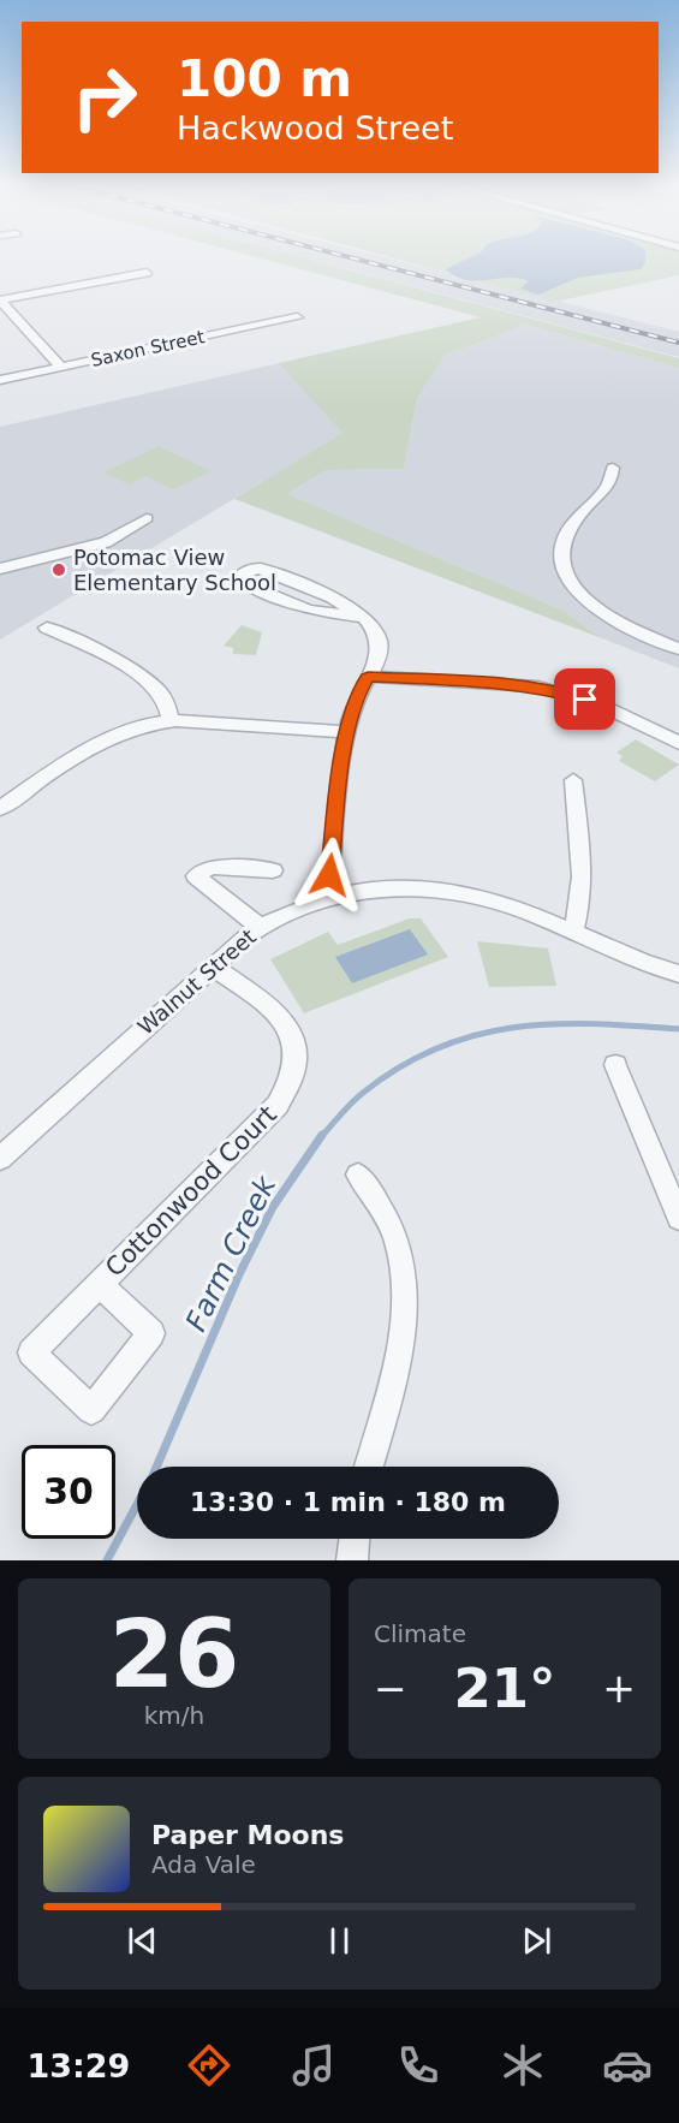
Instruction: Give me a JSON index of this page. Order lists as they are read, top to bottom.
{
  "streets": {
    "street": ["Saxon Street", "Walnut Street", "Cottonwood Court"]
  },
  "crossings": [
    ["Walnut Street", "Cottonwood Court"]
  ],
  "water": ["Farm Creek"],
  "places": ["Potomac View Elementary School"],
  "page": {
    "turn": ["100 m", "Hackwood Street"],
    "limit": "30",
    "trip": "13:30 · 1 min · 180 m",
    "tile": [
      ["26", "km/h"],
      "Climate"
    ],
    "heat": ["−", "21°", "+"],
    "song": ["Paper Moons", "Ada Vale"],
    "tabs": "13:29"
  }
}
